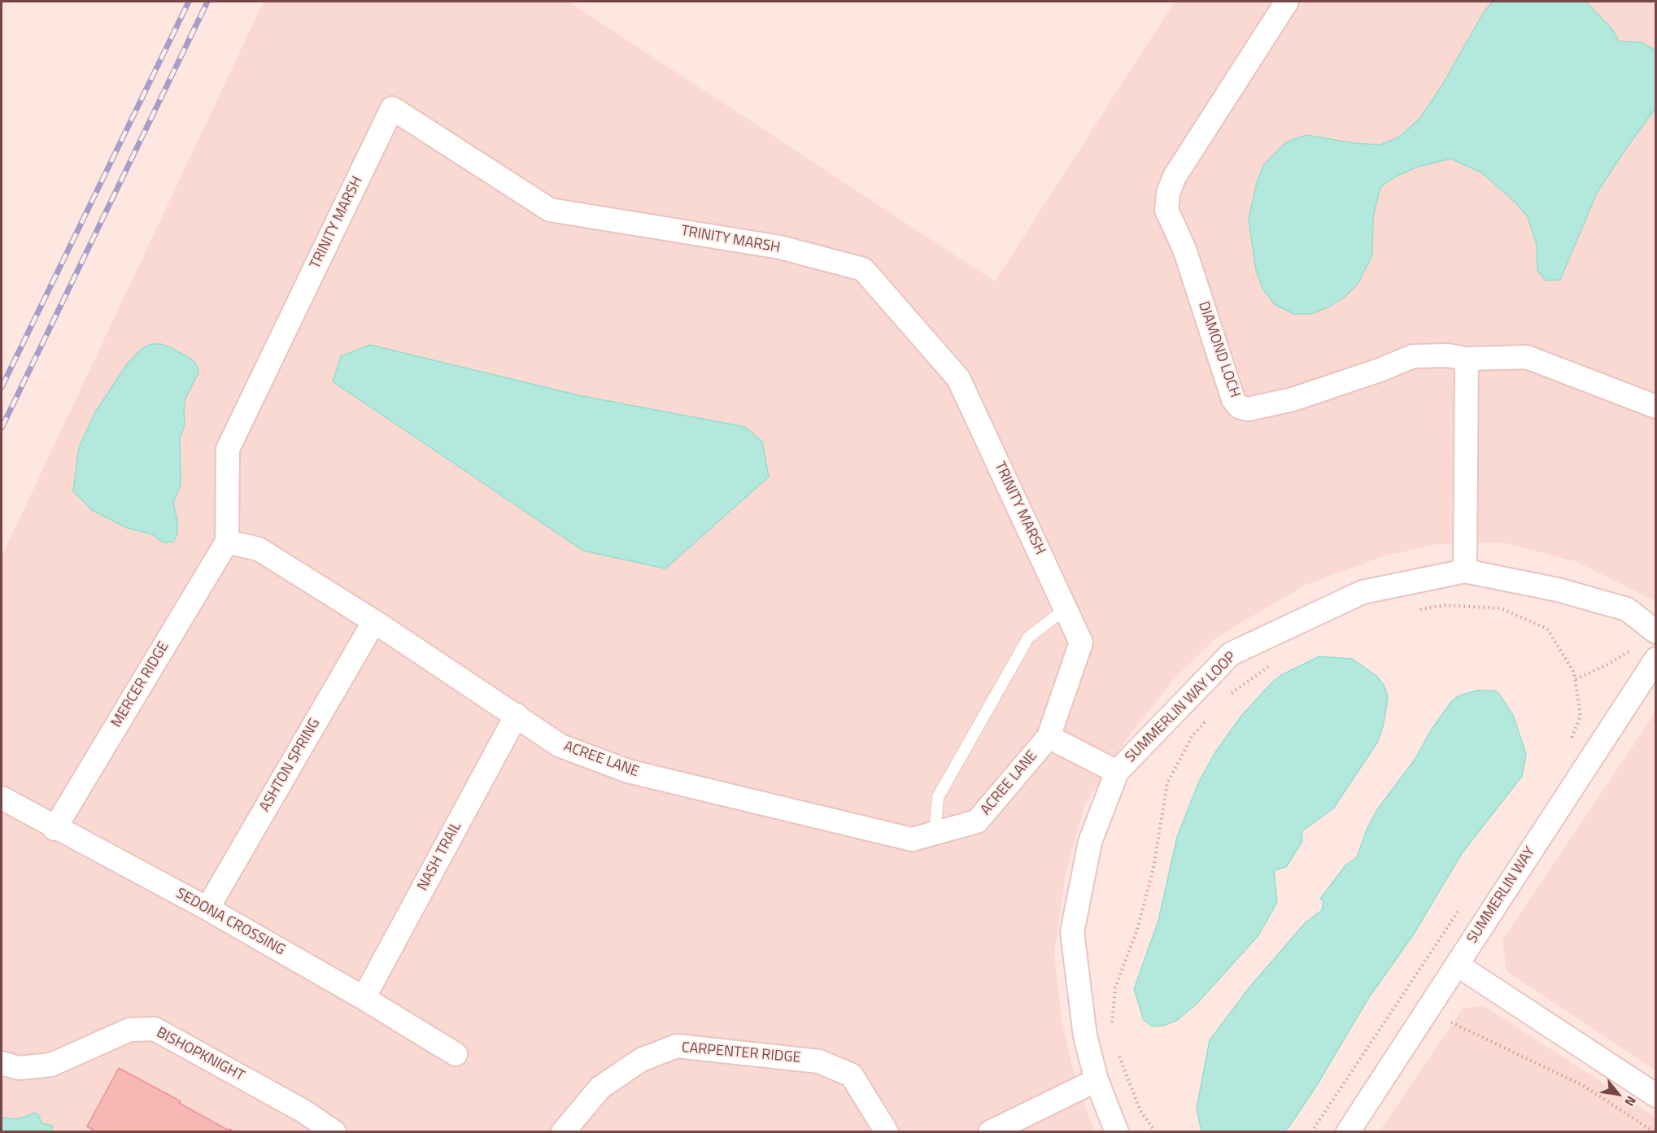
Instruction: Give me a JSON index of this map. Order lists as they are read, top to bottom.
{
  "streets": {
    "street": [
      "TRINITY MARSH",
      "DIAMOND LOCH",
      "MERCER RIDGE",
      "SUMMERLIN WAY LOOP",
      "ACREE LANE",
      "ASHTON SPRING",
      "NASH TRAIL",
      "SUMMERLIN WAY",
      "SEDONA CROSSING",
      "CARPENTER RIDGE",
      "BISHOPKNIGHT"
    ]
  },
  "crossings": [
    ["TRINITY MARSH", "MERCER RIDGE"],
    ["TRINITY MARSH", "ACREE LANE"],
    ["MERCER RIDGE", "ACREE LANE"],
    ["MERCER RIDGE", "SEDONA CROSSING"],
    ["ACREE LANE", "ASHTON SPRING"],
    ["ACREE LANE", "NASH TRAIL"],
    ["ASHTON SPRING", "SEDONA CROSSING"],
    ["NASH TRAIL", "SEDONA CROSSING"]
  ],
  "north": "bottom right"
}
